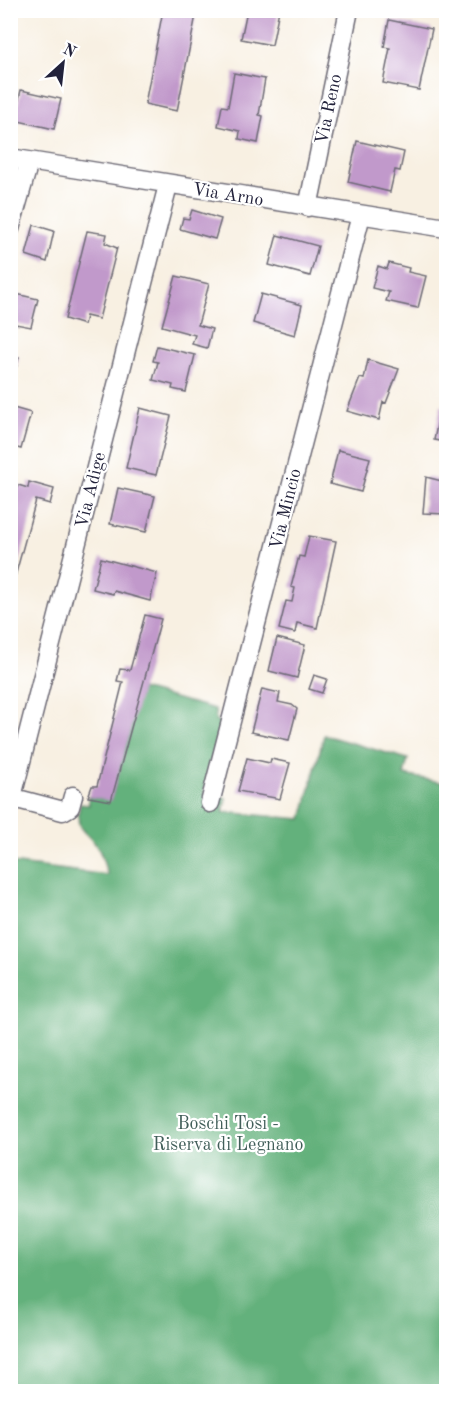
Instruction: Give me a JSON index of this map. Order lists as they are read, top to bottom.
{
  "streets": {
    "street": [
      "Via Reno",
      "Via Arno",
      "Via Adige",
      "Via Mincio"
    ]
  },
  "crossings": [
    ["Via Reno", "Via Arno"],
    ["Via Arno", "Via Adige"],
    ["Via Arno", "Via Mincio"]
  ],
  "parks": ["Boschi Tosi - Riserva di Legnano"],
  "north": "top right"
}
